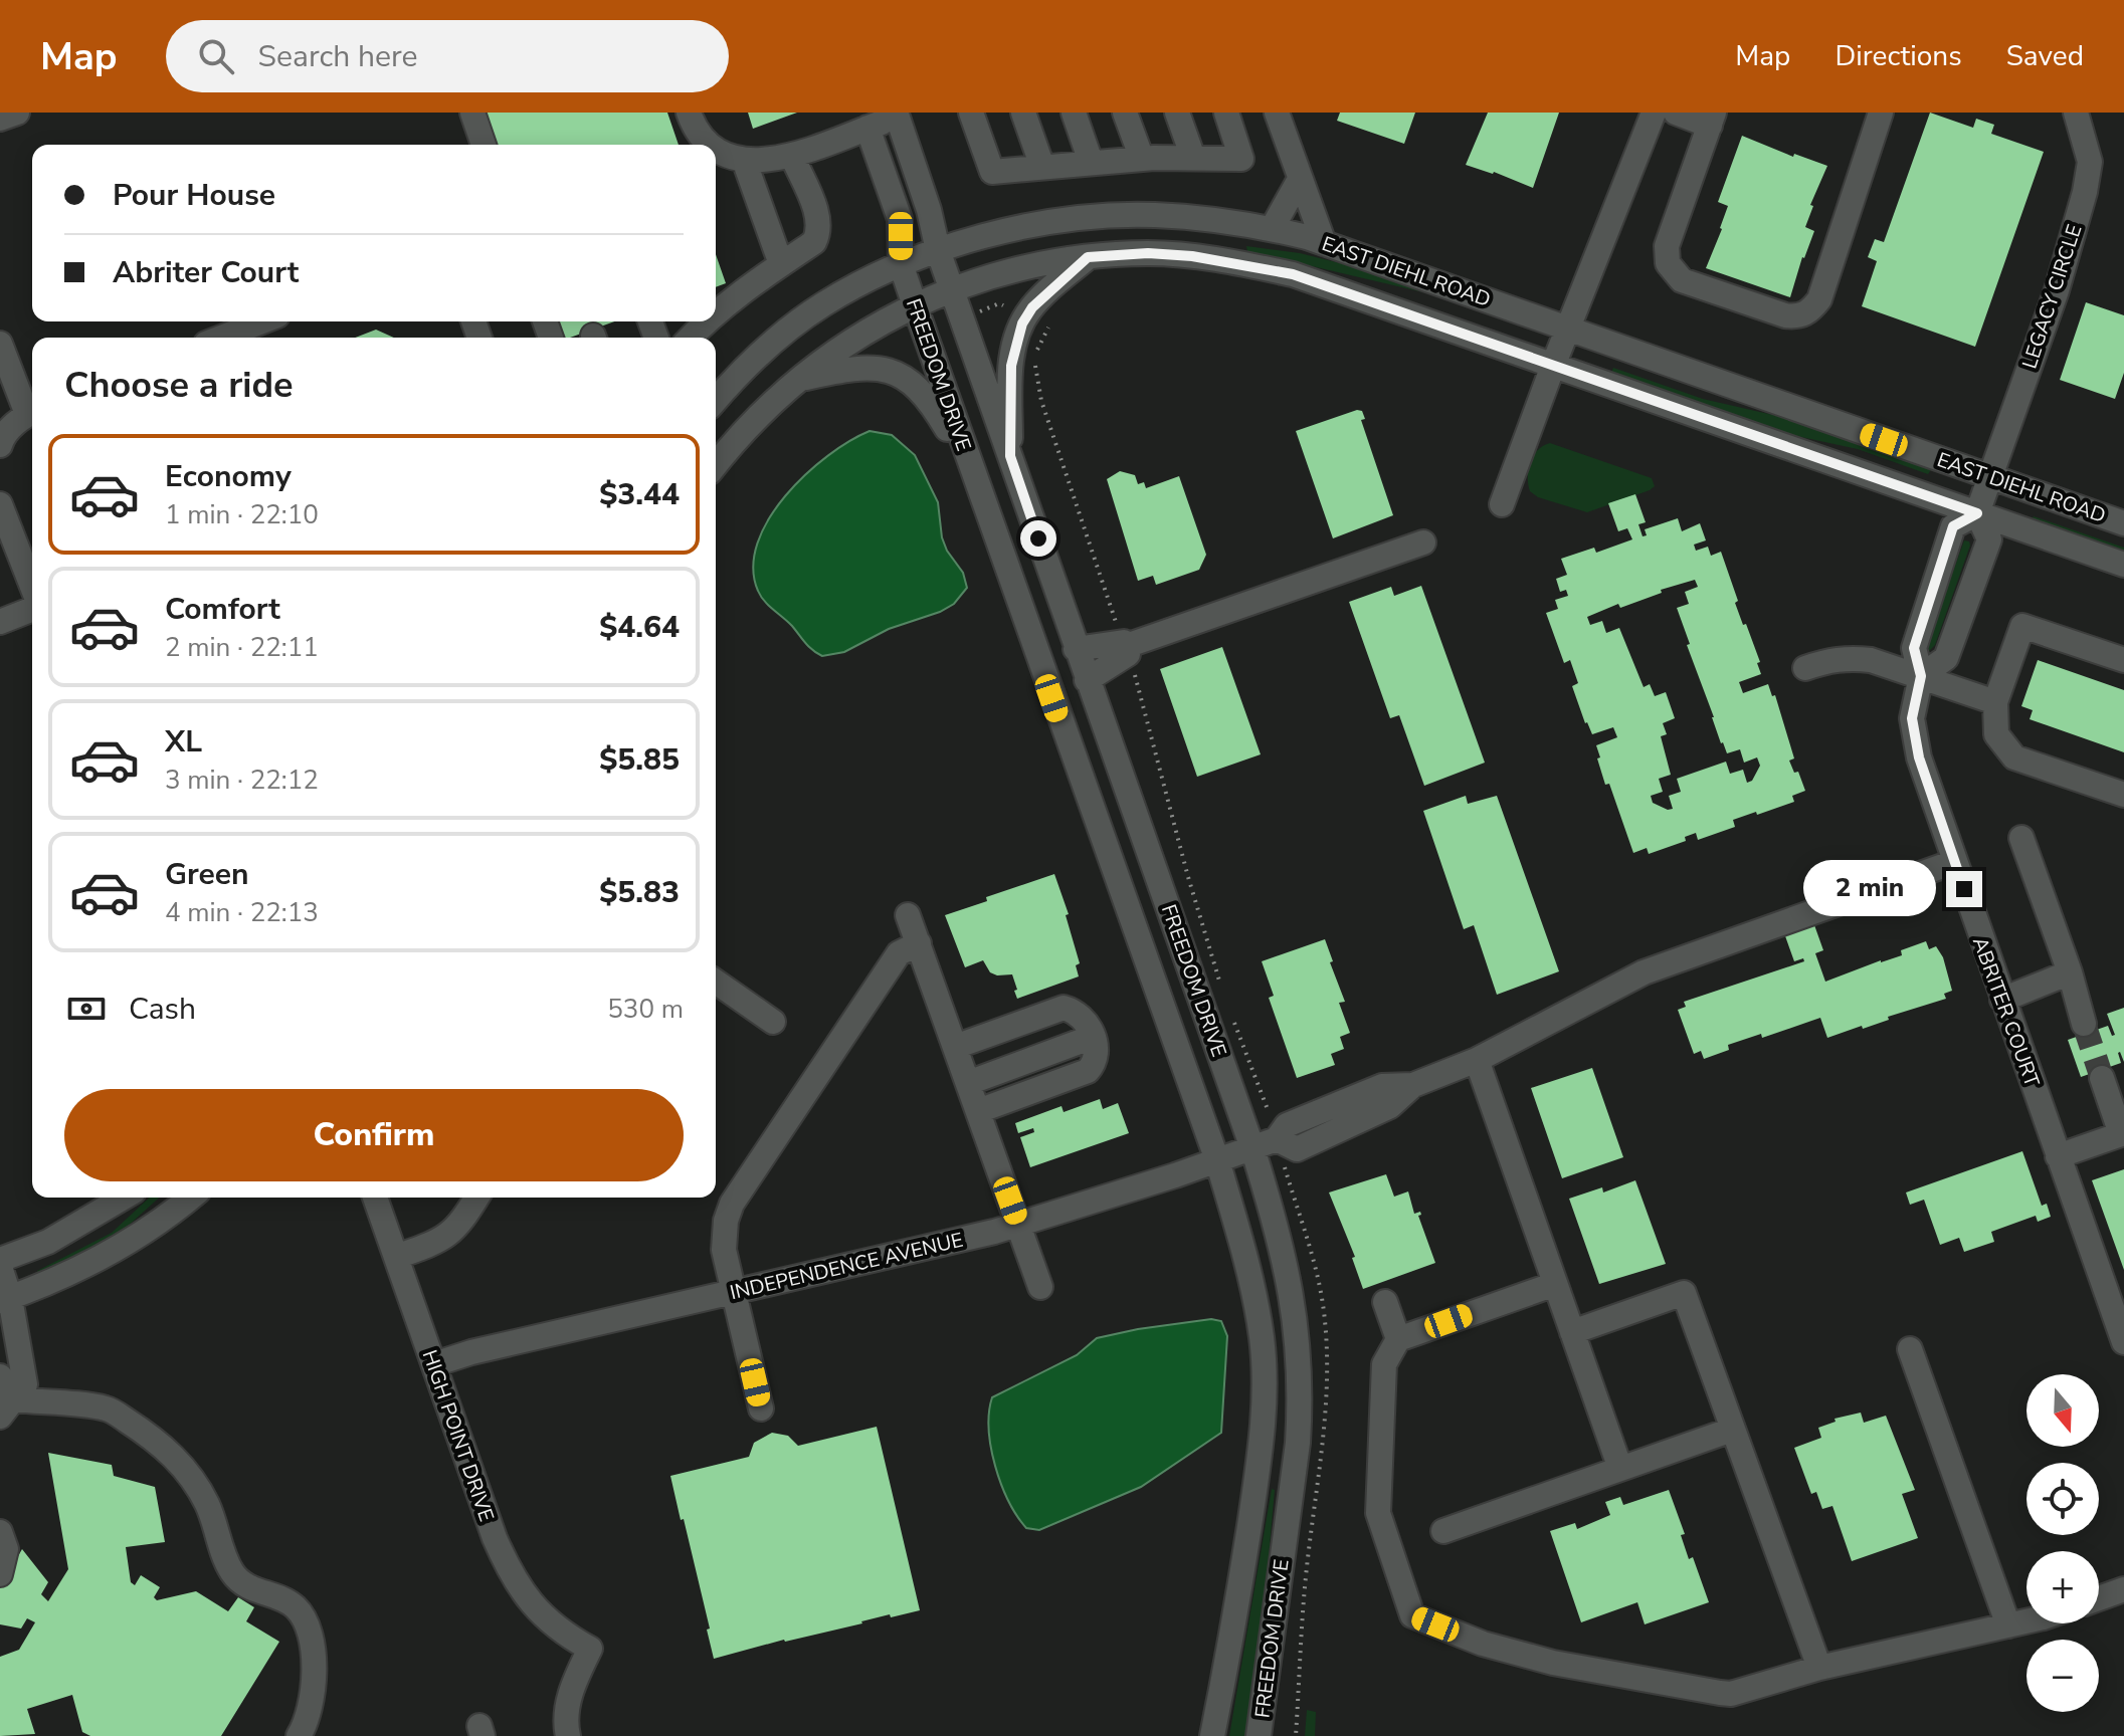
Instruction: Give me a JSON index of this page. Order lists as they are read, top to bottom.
{
  "streets": {
    "street": [
      "EAST DIEHL ROAD",
      "LEGACY CIRCLE",
      "FREEDOM DRIVE",
      "ABRITER COURT",
      "INDEPENDENCE AVENUE",
      "HIGH POINT DRIVE"
    ]
  },
  "crossings": [
    ["EAST DIEHL ROAD", "LEGACY CIRCLE"],
    ["EAST DIEHL ROAD", "FREEDOM DRIVE"],
    ["EAST DIEHL ROAD", "ABRITER COURT"],
    ["LEGACY CIRCLE", "ABRITER COURT"],
    ["FREEDOM DRIVE", "INDEPENDENCE AVENUE"],
    ["ABRITER COURT", "INDEPENDENCE AVENUE"],
    ["INDEPENDENCE AVENUE", "HIGH POINT DRIVE"]
  ],
  "north": "bottom",
  "page": {
    "header": "Map",
    "search": "Search here",
    "nav": ["Map", "Directions", "Saved"],
    "banner": ["Pour House", "Abriter Court"],
    "heading": "Choose a ride",
    "list": [
      {
        "name": "Economy",
        "note": "1 min · 22:10",
        "value": "$3.44"
      },
      {
        "name": "Comfort",
        "note": "2 min · 22:11",
        "value": "$4.64"
      },
      {
        "name": "XL",
        "note": "3 min · 22:12",
        "value": "$5.85"
      },
      {
        "name": "Green",
        "note": "4 min · 22:13",
        "value": "$5.83"
      }
    ],
    "bubble": "2 min",
    "pay": ["Cash", "530 m"],
    "buttons": "Confirm",
    "map_buttons": ["+", "−"]
  }
}
